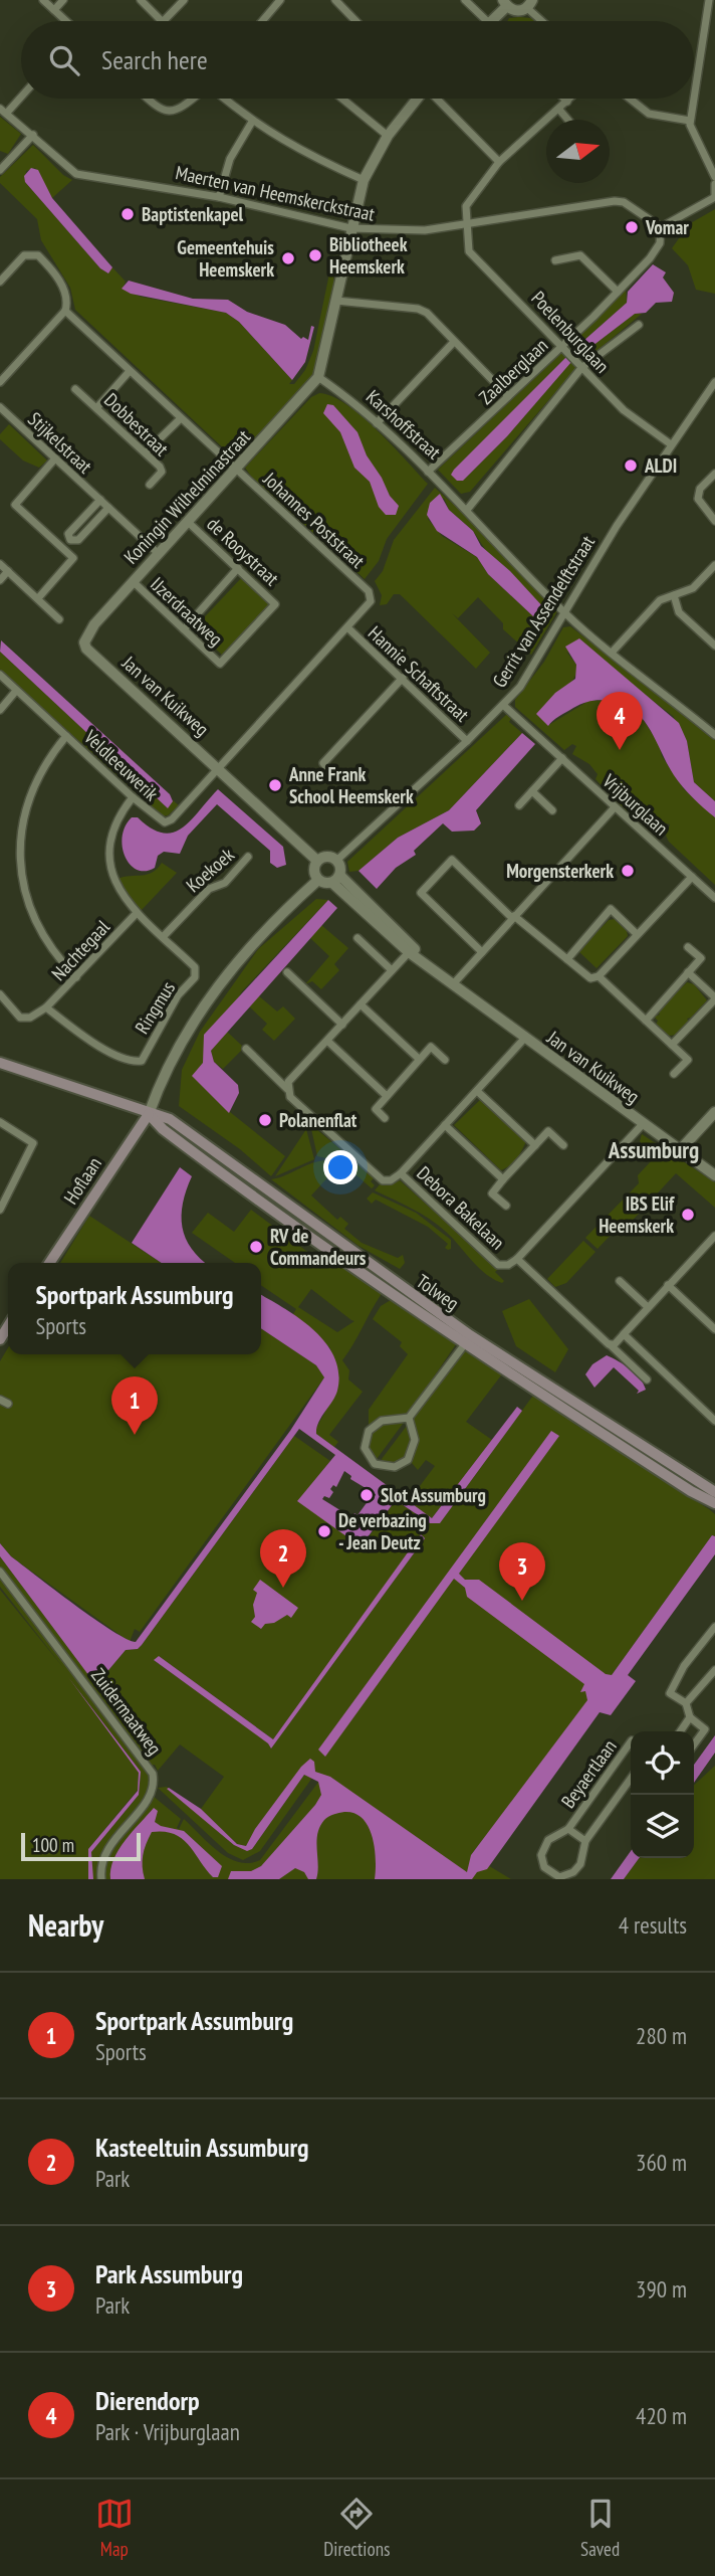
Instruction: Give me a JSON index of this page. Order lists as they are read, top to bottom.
{
  "streets": {
    "main road": ["Hoflaan", "Tolweg"],
    "street": [
      "Maerten van Heemskerckstraat",
      "Poelenburglaan",
      "Zaalberglaan",
      "Dobbestraat",
      "Karshoffstraat",
      "Stijkelstraat",
      "Koningin Wilhelminastraat",
      "Johannes Poststraat",
      "de Rooystraat",
      "IJzerdraatweg",
      "Gerrit van Assendelftstraat",
      "Hannie Schaftstraat",
      "Jan van Kuikweg",
      "Veldleeuwerik",
      "Vrijburglaan",
      "Koekoek",
      "Nachtegaal",
      "Ringmus",
      "Debora Bakelaan",
      "Zuidermaatweg",
      "Beyaertlaan"
    ]
  },
  "crossings": [
    ["Maerten van Heemskerckstraat", "Poelenburglaan"],
    ["Maerten van Heemskerckstraat", "Zaalberglaan"],
    ["Poelenburglaan", "Zaalberglaan"],
    ["Poelenburglaan", "Gerrit van Assendelftstraat"],
    ["Zaalberglaan", "Karshoffstraat"],
    ["Karshoffstraat", "Koningin Wilhelminastraat"],
    ["Karshoffstraat", "Gerrit van Assendelftstraat"],
    ["Stijkelstraat", "Koningin Wilhelminastraat"],
    ["Koningin Wilhelminastraat", "Johannes Poststraat"],
    ["Koningin Wilhelminastraat", "de Rooystraat"],
    ["Koningin Wilhelminastraat", "IJzerdraatweg"],
    ["Koningin Wilhelminastraat", "Jan van Kuikweg"],
    ["Johannes Poststraat", "Hannie Schaftstraat"],
    ["Johannes Poststraat", "Jan van Kuikweg"],
    ["Johannes Poststraat", "Veldleeuwerik"],
    ["de Rooystraat", "IJzerdraatweg"],
    ["Gerrit van Assendelftstraat", "Hannie Schaftstraat"],
    ["Gerrit van Assendelftstraat", "Jan van Kuikweg"],
    ["Gerrit van Assendelftstraat", "Vrijburglaan"],
    ["Jan van Kuikweg", "Veldleeuwerik"],
    ["Veldleeuwerik", "Ringmus"],
    ["Koekoek", "Ringmus"],
    ["Nachtegaal", "Ringmus"],
    ["Hoflaan", "Tolweg"]
  ],
  "districts": ["Assumburg"],
  "places": [
    "Baptistenkapel",
    "Vomar",
    "Bibliotheek Heemskerk",
    "Gemeentehuis Heemskerk",
    "ALDI",
    "Anne Frank School Heemskerk",
    "Morgensterkerk",
    "Polanenflat",
    "IBS Elif Heemskerk",
    "RV de Commandeurs",
    "Slot Assumburg",
    "De verbazing - Jean Deutz"
  ],
  "scale_bar": "100 m",
  "north": "right",
  "page": {
    "search": "Search here",
    "pins": [
      "4",
      "1",
      "2",
      "3"
    ],
    "popup": ["Sportpark Assumburg", "Sports"],
    "scale": "100 m",
    "heading": ["Nearby", "4 results"],
    "list": [
      {
        "mark": "1",
        "name": "Sportpark Assumburg",
        "note": "Sports",
        "value": "280 m"
      },
      {
        "mark": "2",
        "name": "Kasteeltuin Assumburg",
        "note": "Park",
        "value": "360 m"
      },
      {
        "mark": "3",
        "name": "Park Assumburg",
        "note": "Park",
        "value": "390 m"
      },
      {
        "mark": "4",
        "name": "Dierendorp",
        "note": "Park · Vrijburglaan",
        "value": "420 m"
      }
    ],
    "nav": ["Map", "Directions", "Saved"]
  }
}
